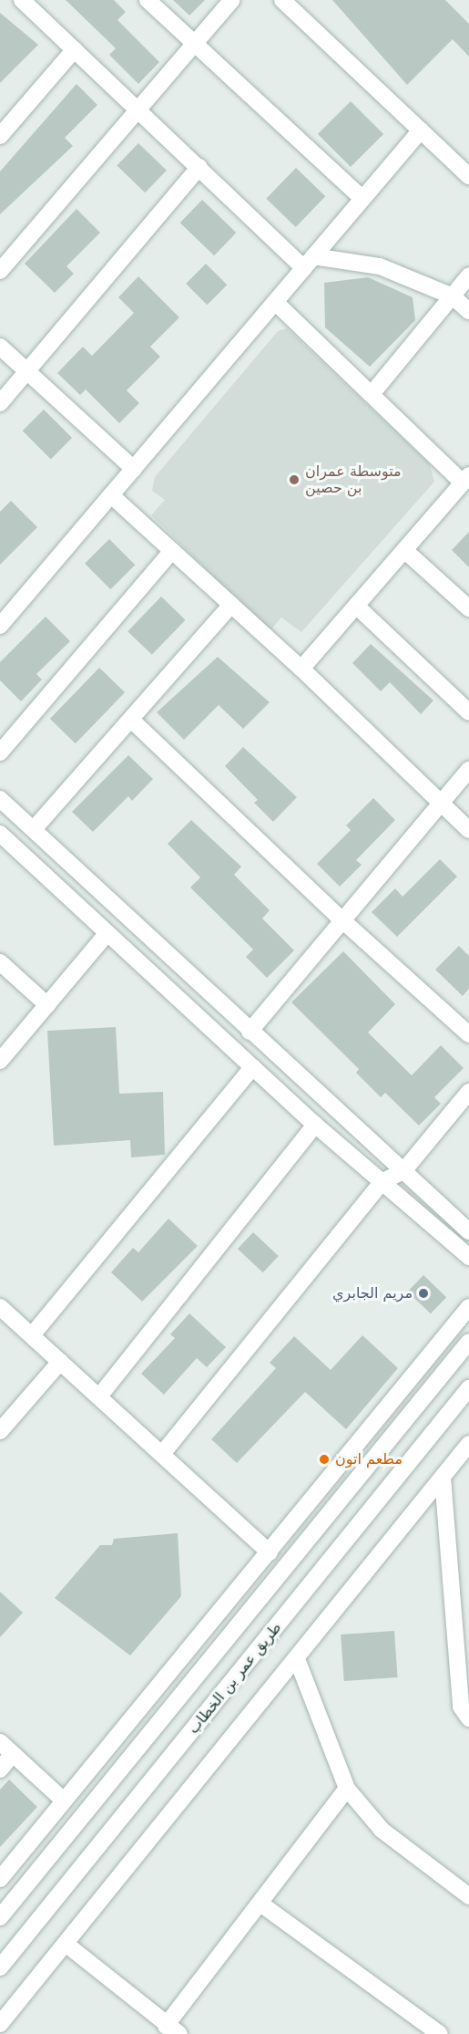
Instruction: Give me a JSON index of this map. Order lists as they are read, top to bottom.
{
  "streets": {
    "street": ["طريق عمر بن الخطاب"]
  },
  "places": ["متوسطة عمران بن حصين", "مريم الجابري", "مطعم اتون"]
}
